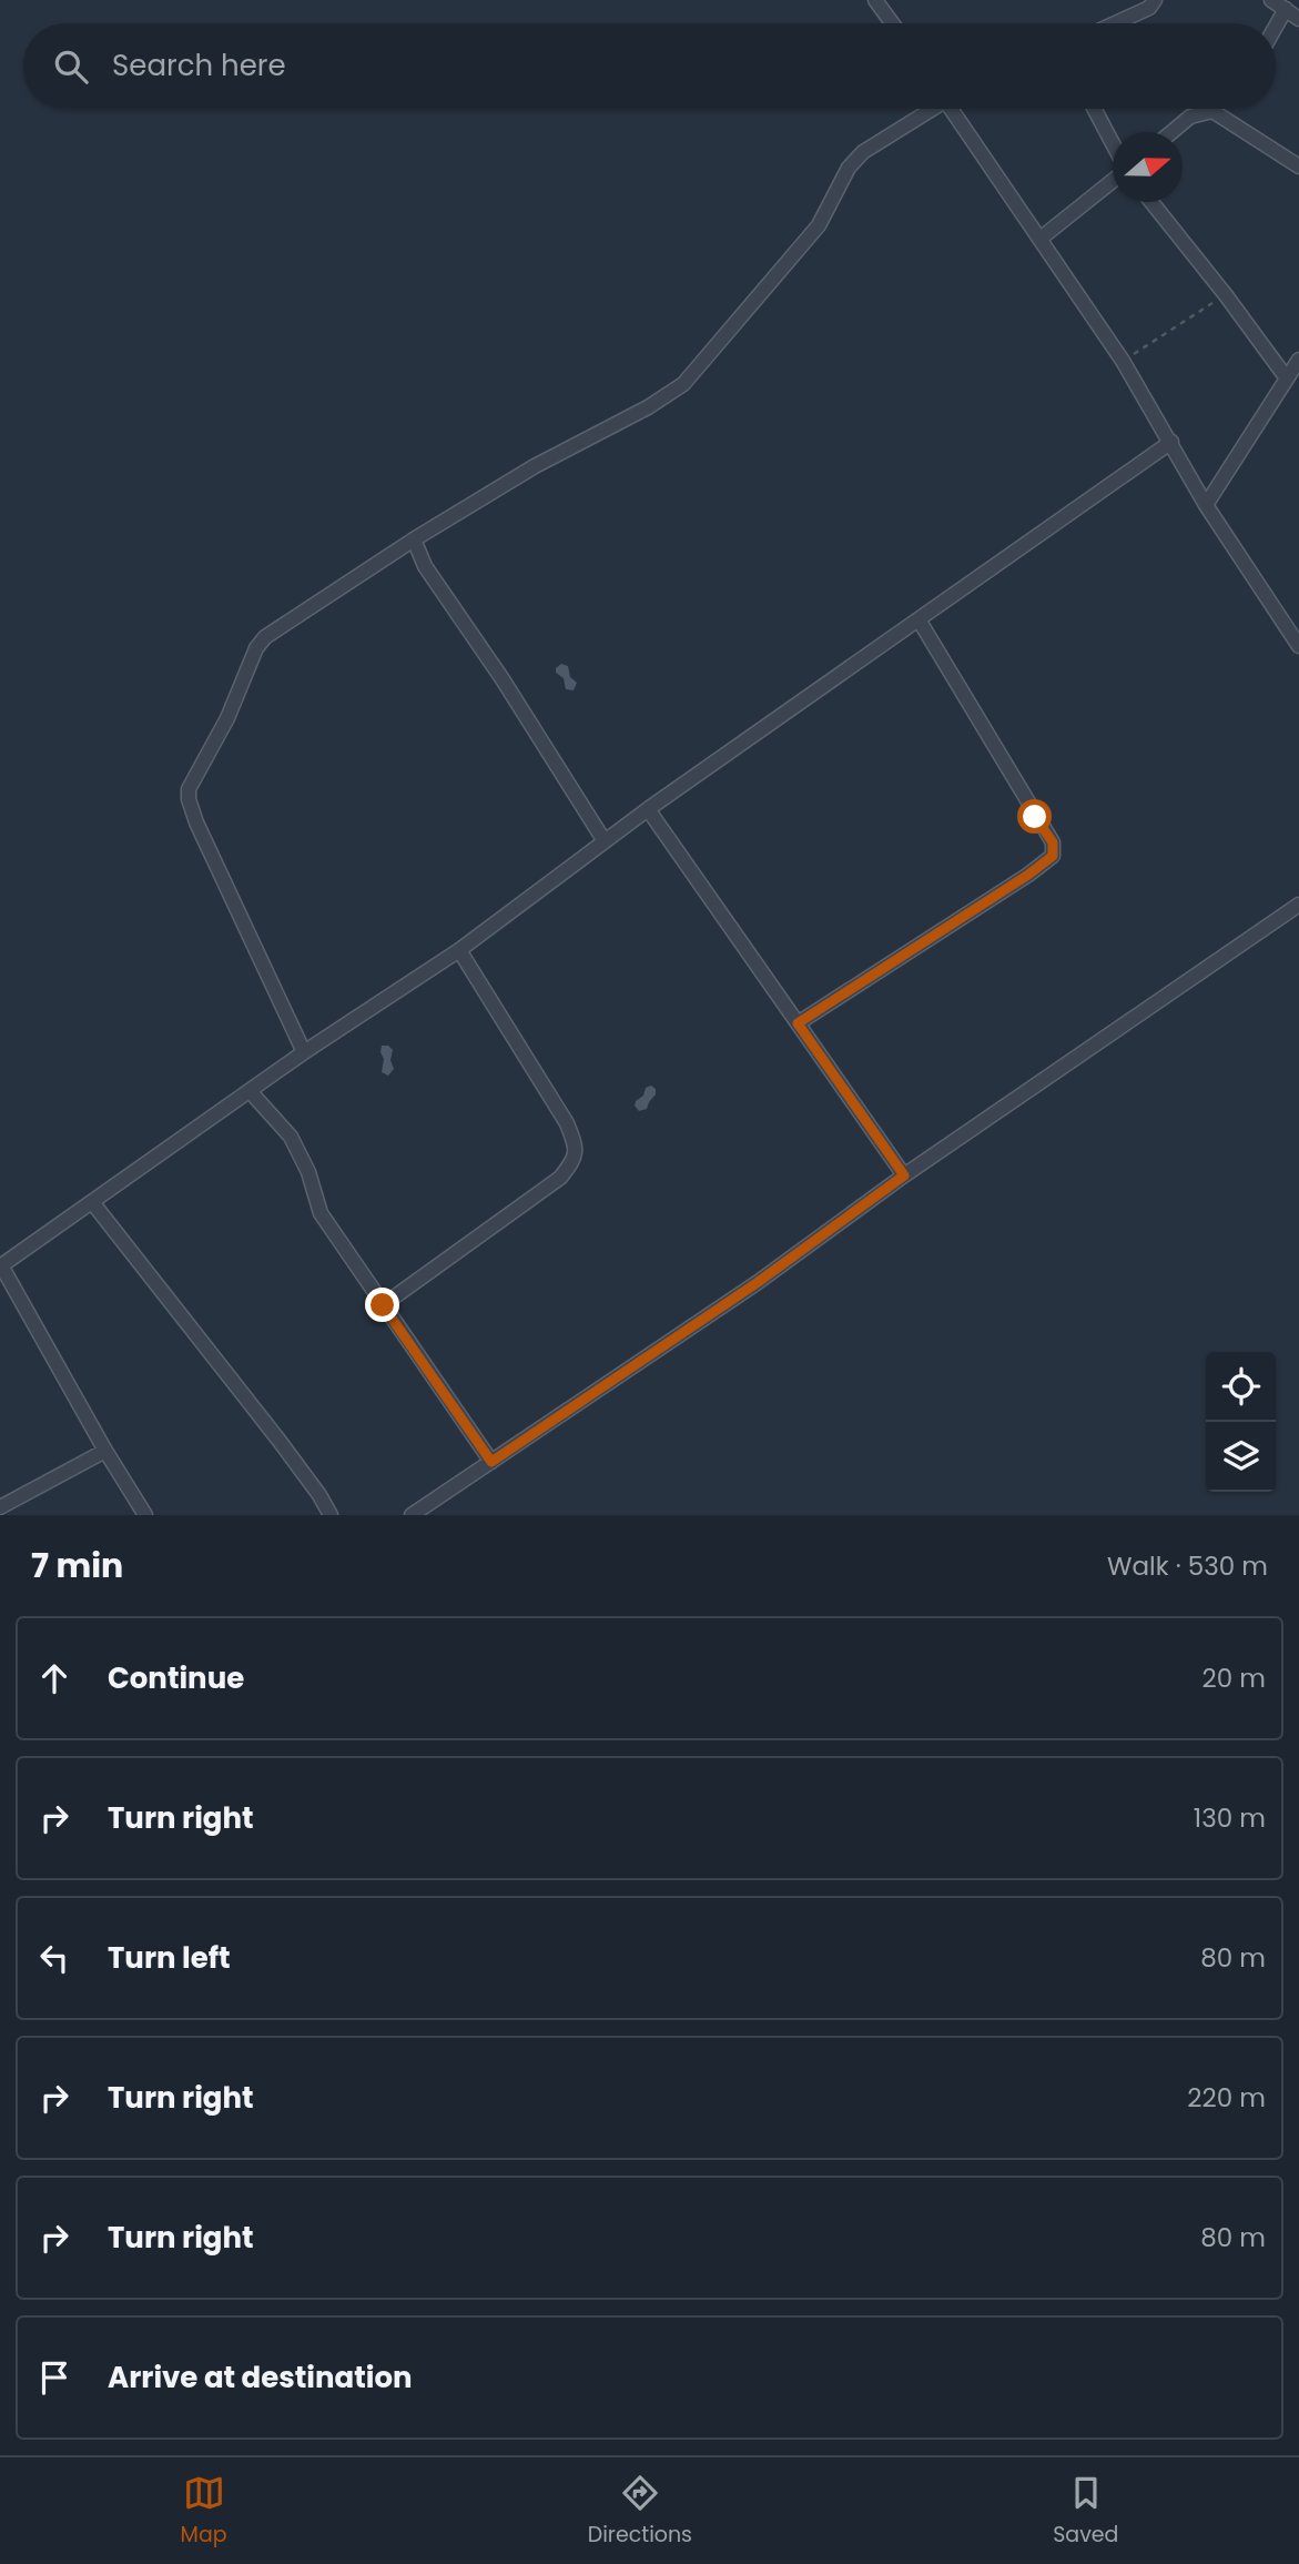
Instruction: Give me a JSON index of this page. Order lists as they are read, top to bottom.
{
  "north": "right",
  "page": {
    "search": "Search here",
    "heading": ["7 min", "Walk · 530 m"],
    "list": [
      ["Continue", "20 m"],
      ["Turn right", "130 m"],
      ["Turn left", "80 m"],
      ["Turn right", "220 m"],
      ["Turn right", "80 m"],
      "Arrive at destination"
    ],
    "nav": ["Map", "Directions", "Saved"]
  }
}
